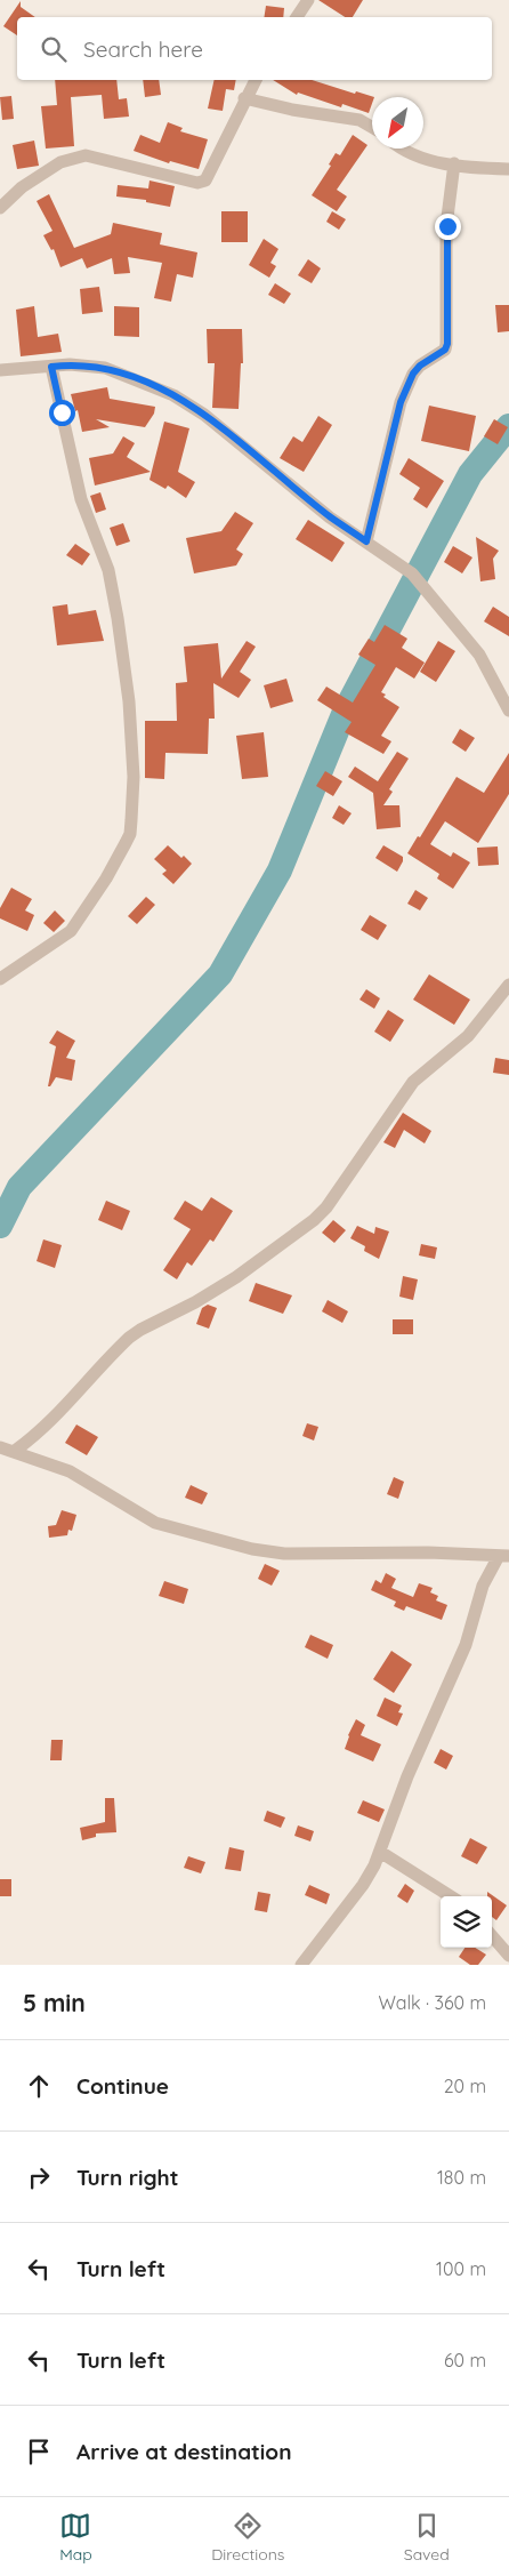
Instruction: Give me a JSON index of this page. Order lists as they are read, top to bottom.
{
  "north": "bottom left",
  "page": {
    "search": "Search here",
    "heading": ["5 min", "Walk · 360 m"],
    "list": [
      ["Continue", "20 m"],
      ["Turn right", "180 m"],
      ["Turn left", "100 m"],
      ["Turn left", "60 m"],
      "Arrive at destination"
    ],
    "nav": ["Map", "Directions", "Saved"]
  }
}
